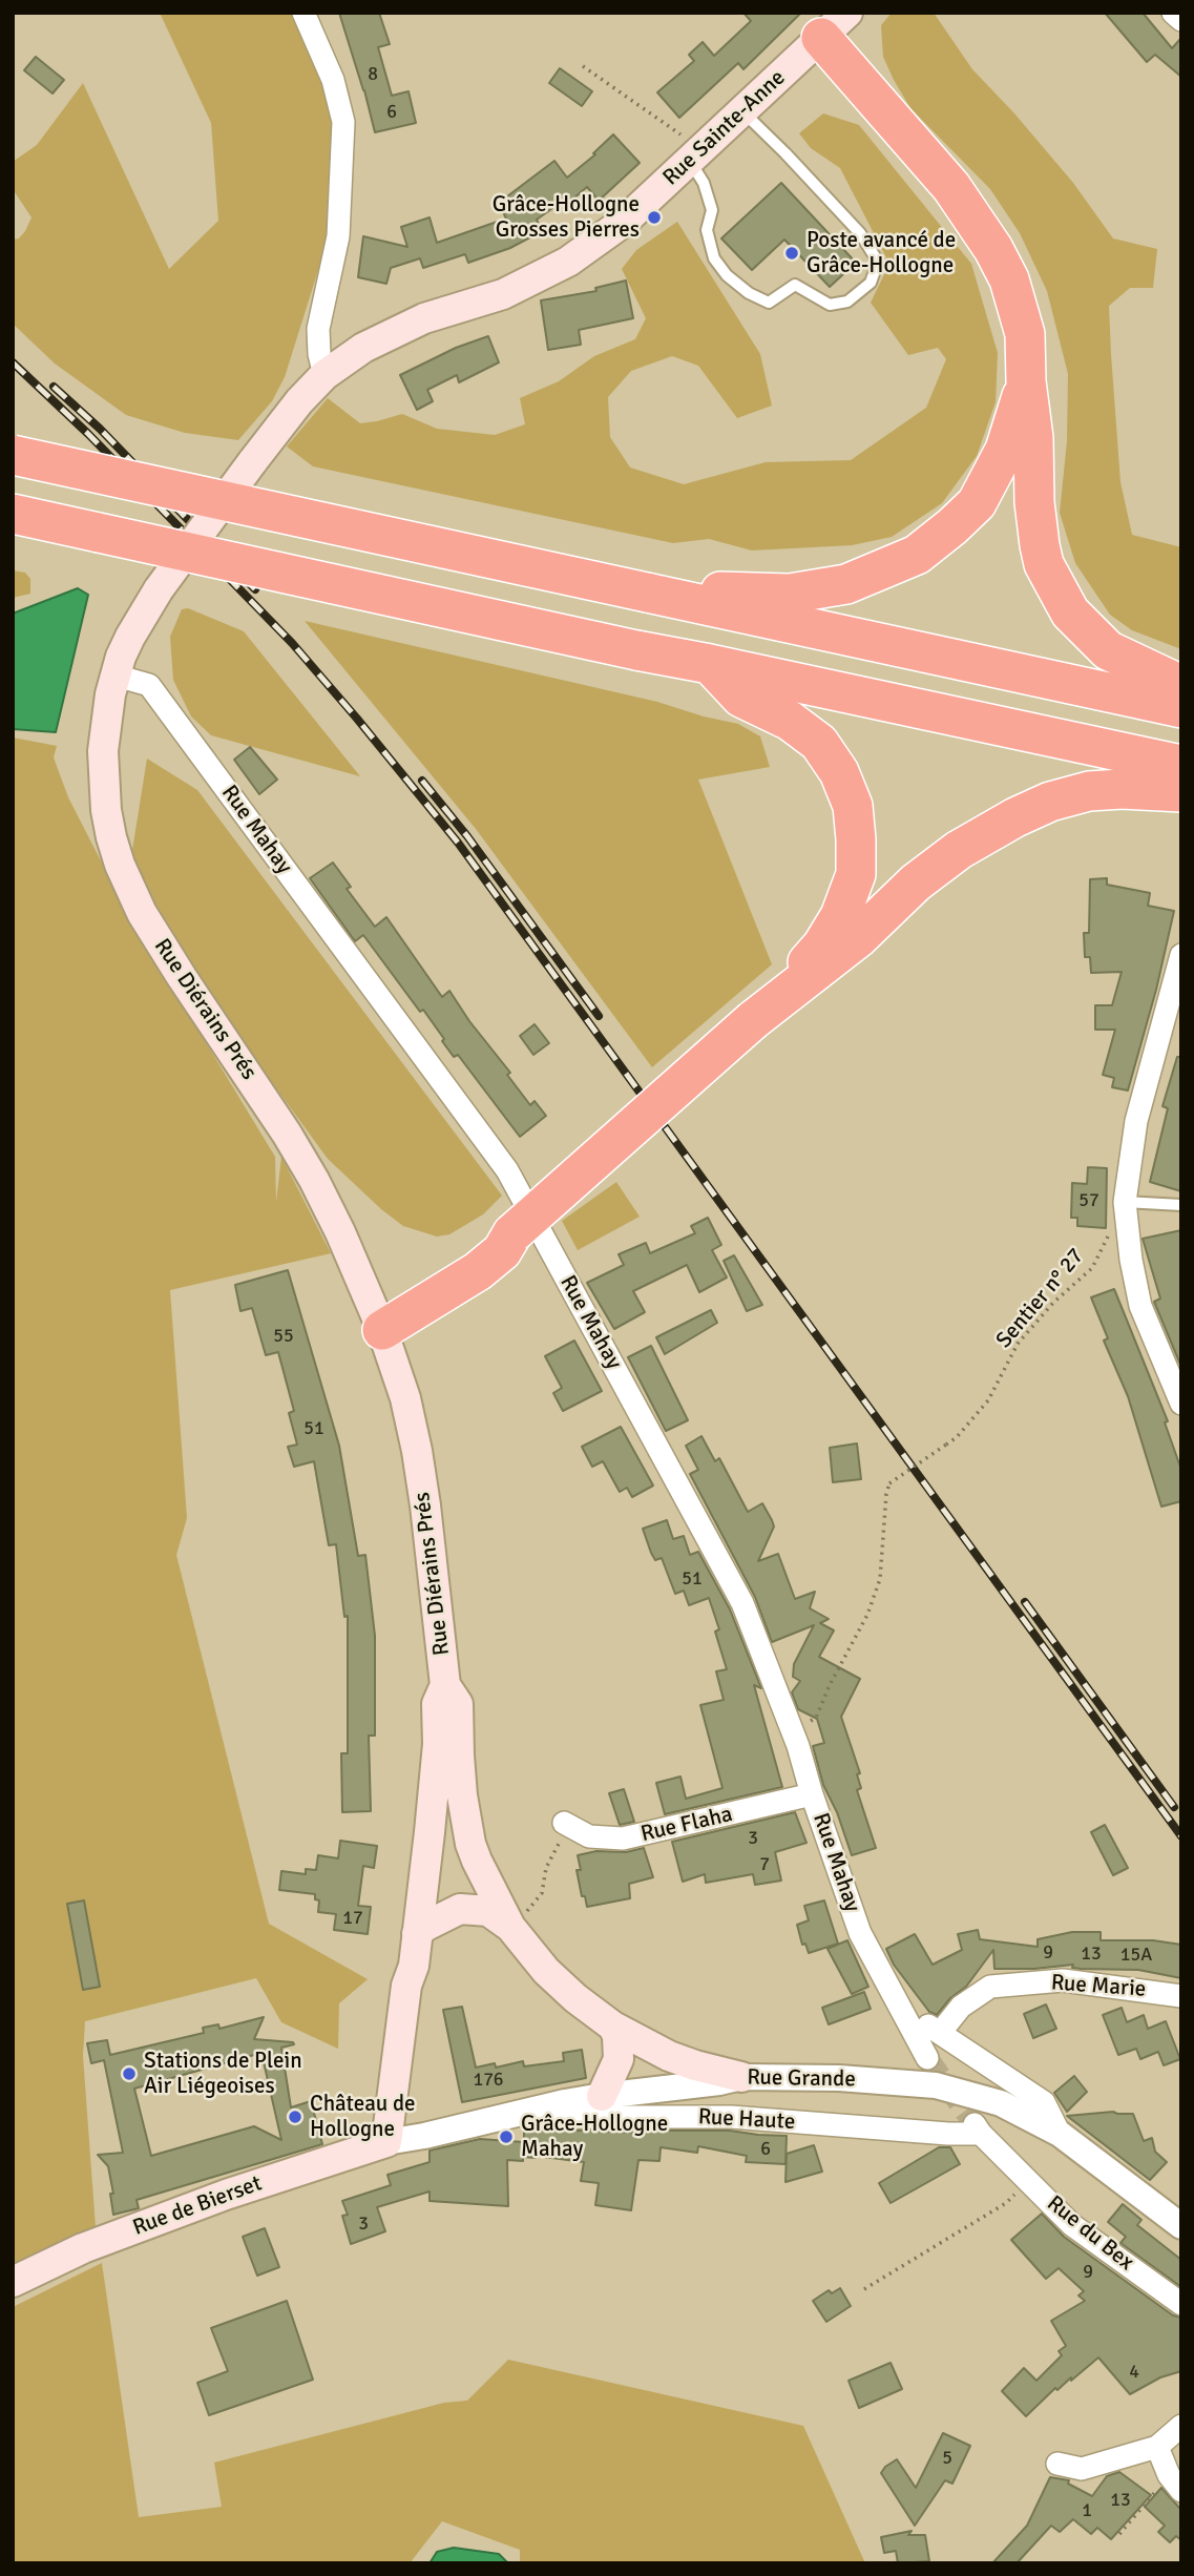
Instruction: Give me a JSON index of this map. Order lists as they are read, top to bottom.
{
  "streets": {
    "main road": ["Rue Sainte-Anne", "Rue Diérains Prés", "Rue de Bierset"],
    "street": [
      "Rue Mahay",
      "Rue Flaha",
      "Rue Marie",
      "Rue Grande",
      "Rue Haute",
      "Rue du Bex"
    ],
    "path": ["Sentier n° 27"]
  },
  "crossings": [
    ["Rue Sainte-Anne", "Rue Diérains Prés"],
    ["Rue Mahay", "Rue Diérains Prés"],
    ["Rue Mahay", "Sentier n° 27"],
    ["Rue Mahay", "Rue Flaha"],
    ["Rue Diérains Prés", "Rue Grande"],
    ["Rue Diérains Prés", "Rue de Bierset"],
    ["Rue Grande", "Rue Haute"],
    ["Rue Grande", "Rue de Bierset"],
    ["Rue Haute", "Rue du Bex"]
  ],
  "places": [
    "Grâce-Hollogne Grosses Pierres",
    "Poste avancé de Grâce-Hollogne",
    "Stations de Plein Air Liégeoises",
    "Château de Hollogne",
    "Grâce-Hollogne Mahay"
  ],
  "house_numbers": [
    "8",
    "6",
    "57",
    "55",
    "51",
    "51",
    "3",
    "7",
    "17",
    "9",
    "13",
    "15A",
    "176",
    "6",
    "3",
    "9",
    "4",
    "5",
    "13",
    "1"
  ]
}
